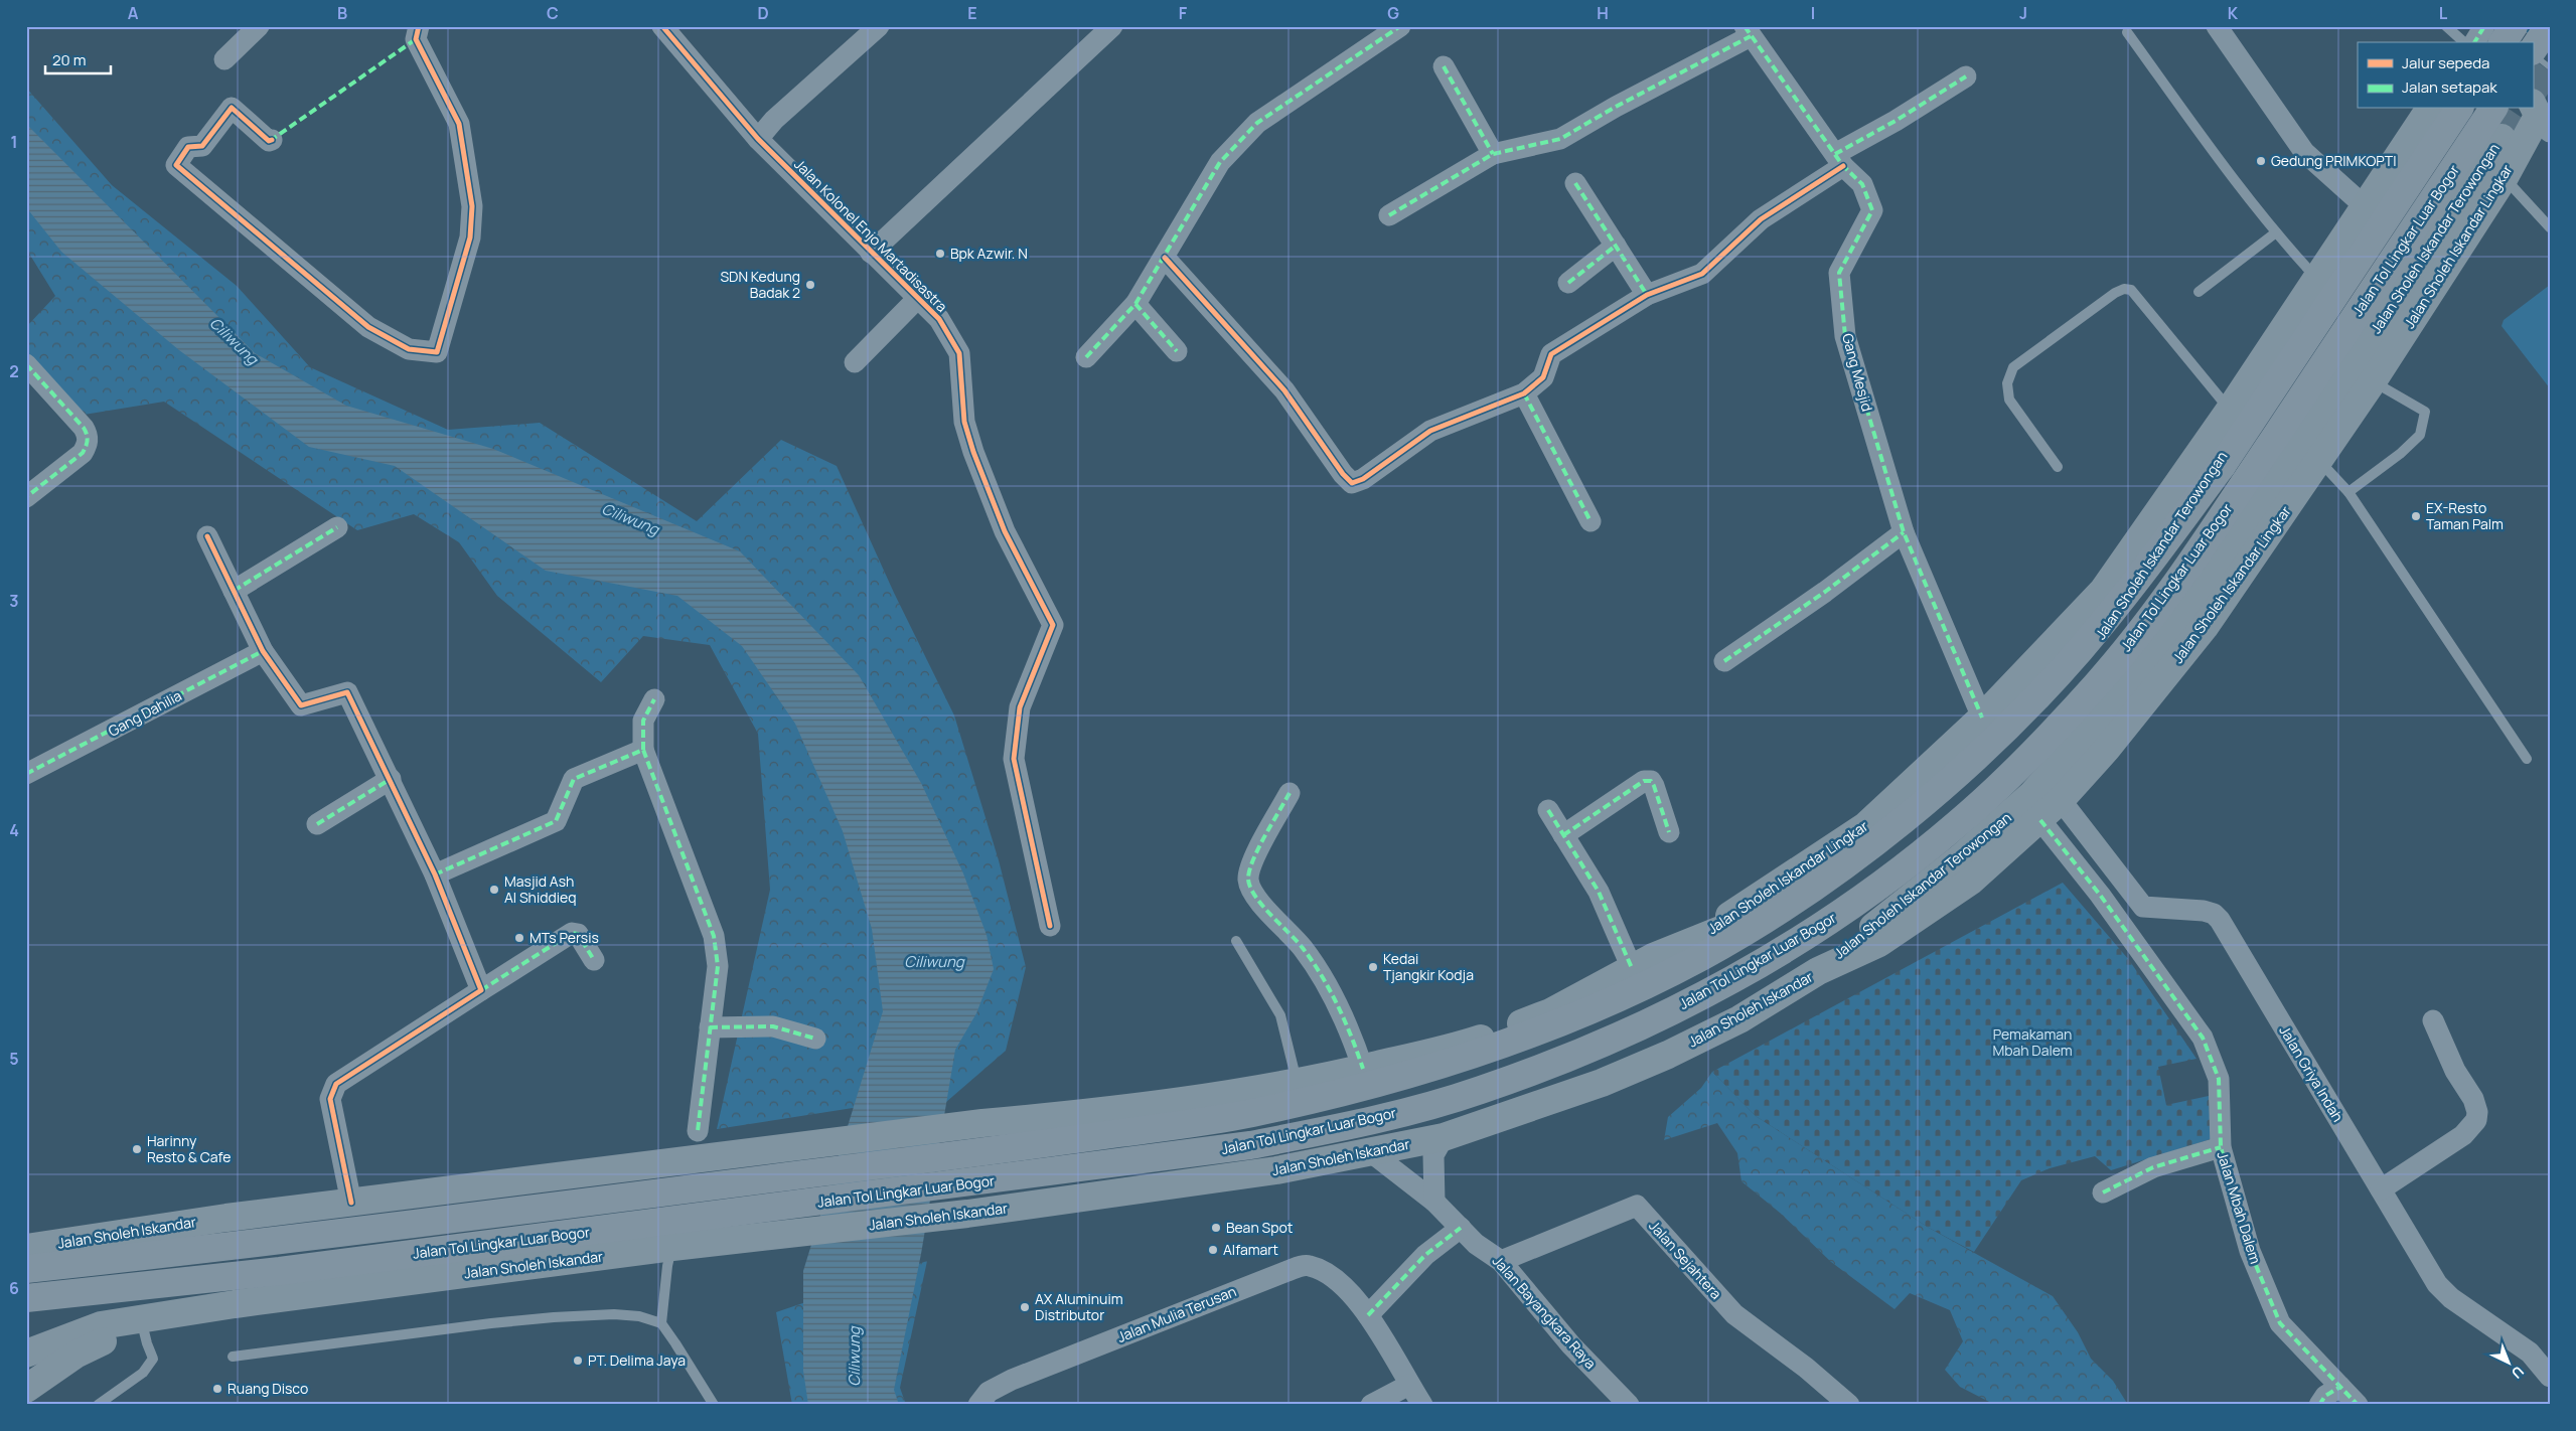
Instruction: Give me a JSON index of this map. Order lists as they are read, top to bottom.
{
  "streets": {
    "highway": [
      "Jalan Sholeh Iskandar Terowongan",
      "Jalan Tol Lingkar Luar Bogor",
      "Jalan Sholeh Iskandar Lingkar",
      "Jalan Sholeh Iskandar"
    ],
    "street": [
      "Jalan Kolonel Enjo Martadisastra",
      "Gang Mesjid",
      "Gang Dahilia",
      "Jalan Griya Indah",
      "Jalan Mbah Dalem",
      "Jalan Sejahtera",
      "Jalan Bayangkara Raya",
      "Jalan Mulia Terusan"
    ]
  },
  "crossings": [
    ["Jalan Sholeh Iskandar Terowongan", "Jalan Sholeh Iskandar Lingkar"],
    ["Jalan Sholeh Iskandar Terowongan", "Jalan Sholeh Iskandar"],
    ["Jalan Sholeh Iskandar Lingkar", "Gang Mesjid"],
    ["Jalan Sholeh Iskandar Lingkar", "Jalan Sholeh Iskandar"],
    ["Jalan Sholeh Iskandar Lingkar", "Jalan Griya Indah"],
    ["Jalan Sholeh Iskandar Lingkar", "Jalan Mbah Dalem"],
    ["Jalan Sholeh Iskandar", "Jalan Bayangkara Raya"],
    ["Jalan Sejahtera", "Jalan Bayangkara Raya"]
  ],
  "water": ["Ciliwung"],
  "parks": ["Pemakaman Mbah Dalem"],
  "places": [
    "Gedung PRIMKOPTI",
    "Bpk Azwir. N",
    "SDN Kedung Badak 2",
    "EX-Resto Taman Palm",
    "Masjid Ash Al Shiddieq",
    "MTs Persis",
    "Kedai Tjangkir Kodja",
    "Harinny Resto & Cafe",
    "Bean Spot",
    "Alfamart",
    "AX Aluminuim Distributor",
    "PT. Delima Jaya",
    "Ruang Disco"
  ],
  "legend": ["Jalur sepeda", "Jalan setapak"],
  "scale_bar": "20 m",
  "north": "bottom right",
  "grid": {
    "columns": [
      "A",
      "B",
      "C",
      "D",
      "E",
      "F",
      "G",
      "H",
      "I",
      "J",
      "K",
      "L"
    ],
    "rows": [
      "1",
      "2",
      "3",
      "4",
      "5",
      "6"
    ]
  }
}
